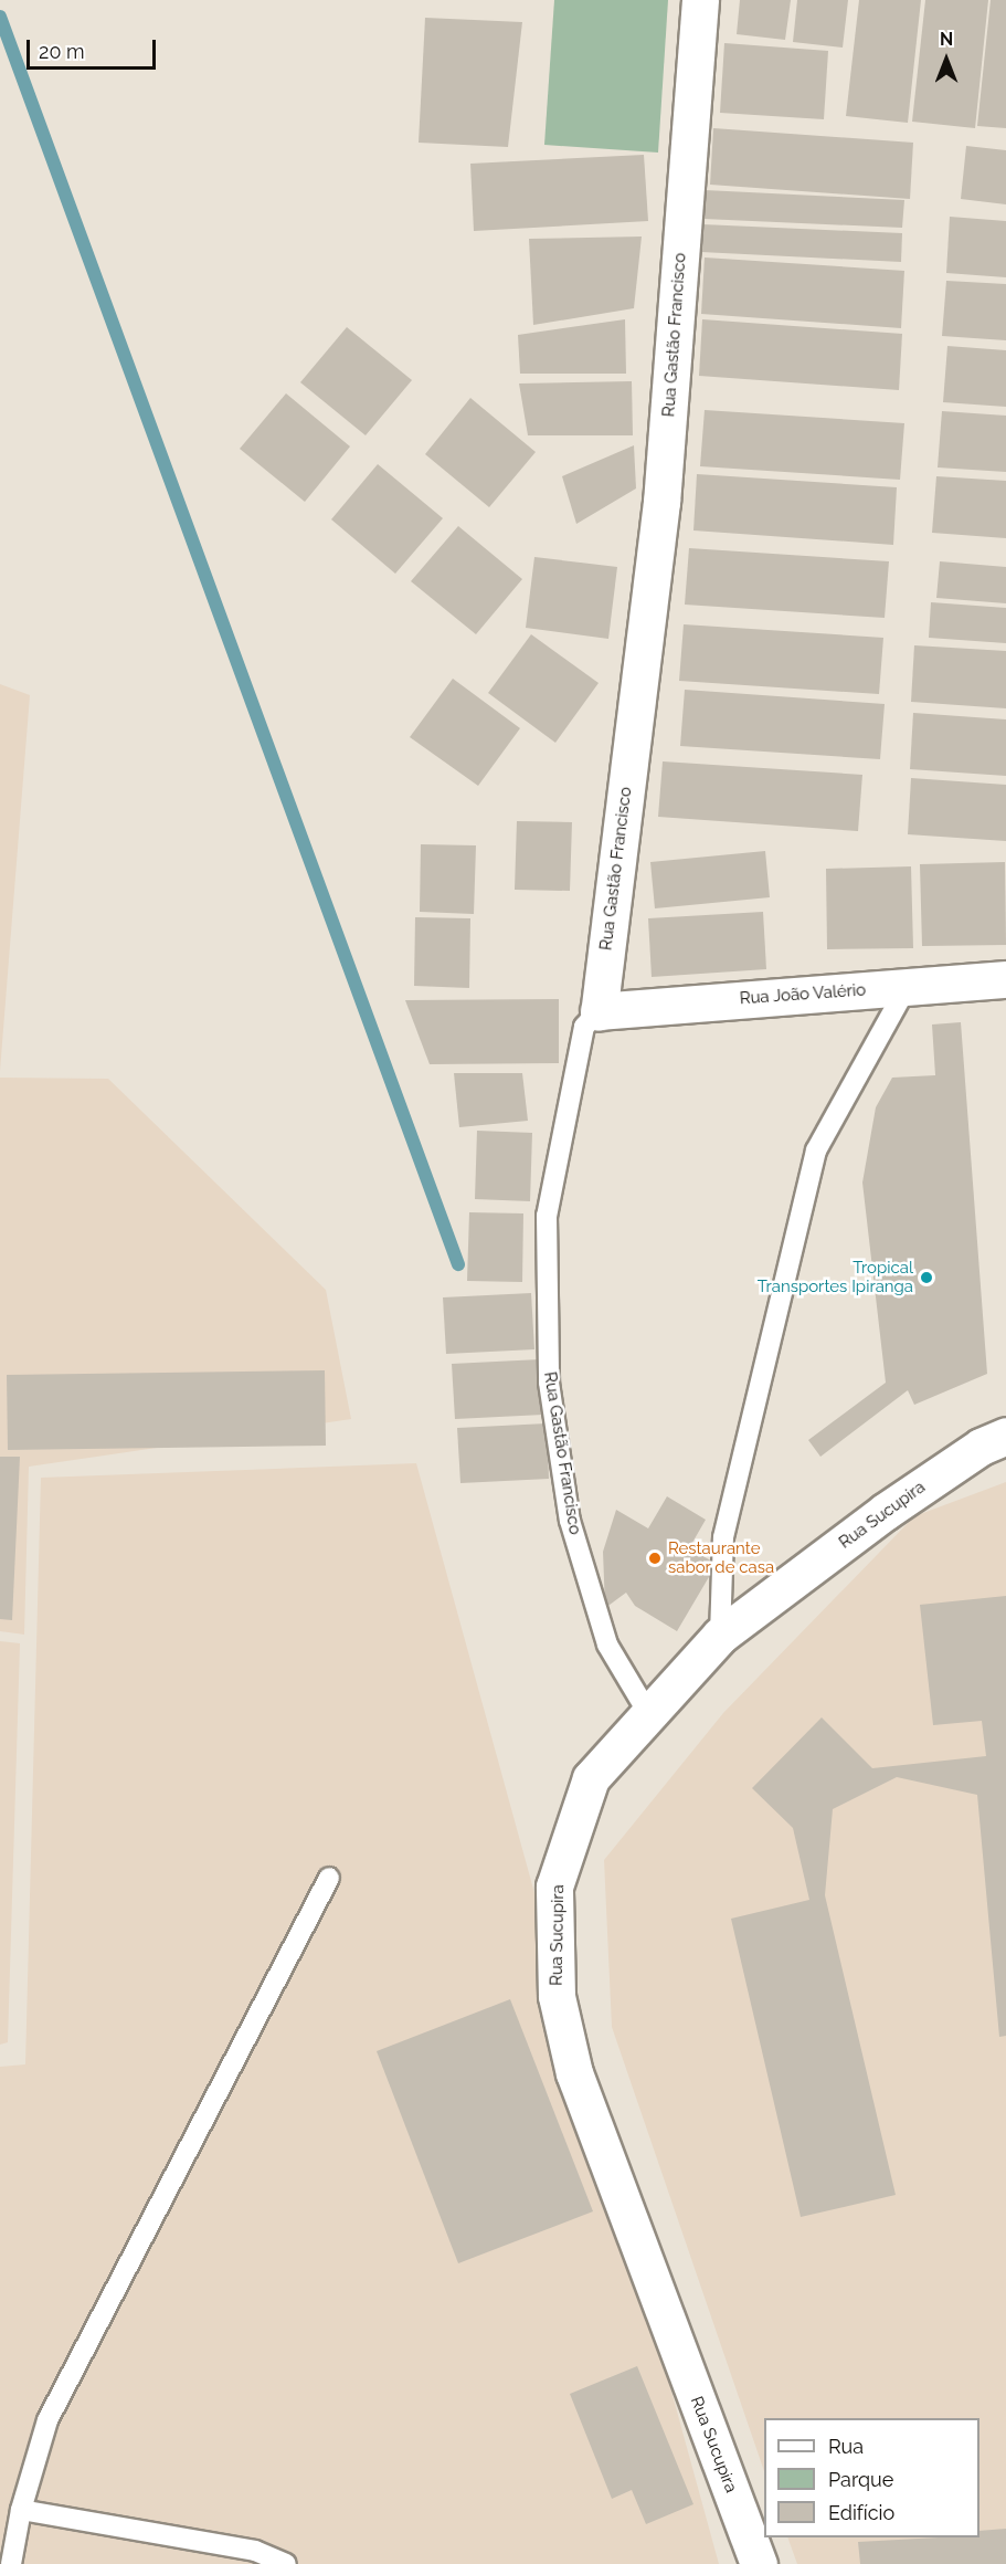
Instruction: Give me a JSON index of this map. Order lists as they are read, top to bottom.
{
  "streets": {
    "street": ["Rua Gastão Francisco", "Rua João Valério", "Rua Sucupira"]
  },
  "crossings": [
    ["Rua Gastão Francisco", "Rua João Valério"],
    ["Rua Gastão Francisco", "Rua Sucupira"]
  ],
  "places": ["Tropical Transportes Ipiranga", "Restaurante sabor de casa"],
  "legend": ["Rua", "Parque", "Edifício"],
  "scale_bar": "20 m",
  "north": "top"
}
